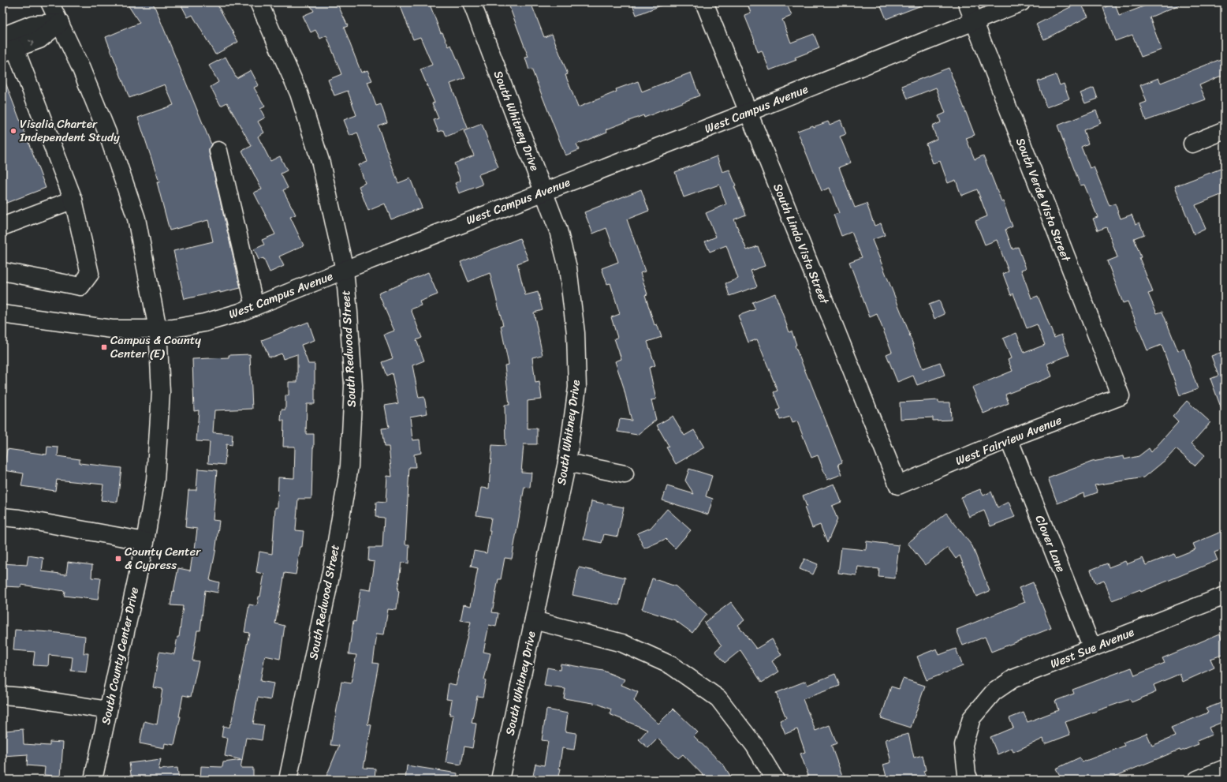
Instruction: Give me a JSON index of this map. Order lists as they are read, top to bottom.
{
  "streets": {
    "street": [
      "West Campus Avenue",
      "South Whitney Drive",
      "South Verde Vista Street",
      "South Linda Vista Street",
      "South Redwood Street",
      "West Fairview Avenue",
      "Clover Lane",
      "West Sue Avenue",
      "South County Center Drive"
    ]
  },
  "crossings": [
    ["West Campus Avenue", "South Whitney Drive"],
    ["West Campus Avenue", "South Verde Vista Street"],
    ["West Campus Avenue", "South Linda Vista Street"],
    ["West Campus Avenue", "South Redwood Street"],
    ["West Campus Avenue", "South County Center Drive"],
    ["South Verde Vista Street", "West Fairview Avenue"],
    ["South Linda Vista Street", "West Fairview Avenue"],
    ["West Fairview Avenue", "Clover Lane"],
    ["Clover Lane", "West Sue Avenue"]
  ],
  "places": {
    "other": ["Visalia Charter Independent Study"],
    "transit": ["Campus & County Center (E)", "County Center & Cypress"]
  }
}
